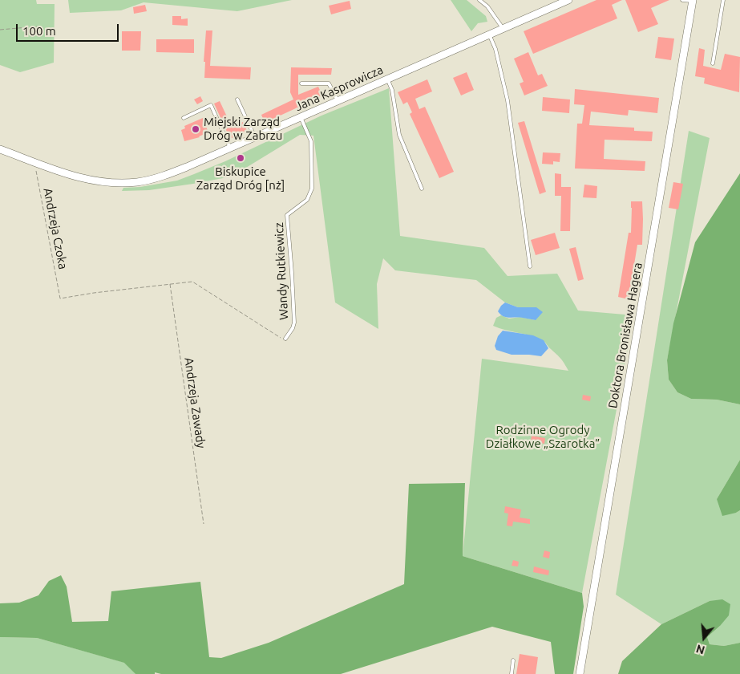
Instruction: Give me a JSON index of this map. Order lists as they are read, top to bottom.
{
  "streets": {
    "street": ["Jana Kasprowicza", "Doktora Bronisława Hagera"],
    "lane": ["Wandy Rutkiewicz"],
    "path": ["Andrzeja Czoka", "Andrzeja Zawady"]
  },
  "crossings": [
    ["Jana Kasprowicza", "Andrzeja Czoka"],
    ["Jana Kasprowicza", "Wandy Rutkiewicz"],
    ["Andrzeja Czoka", "Andrzeja Zawady"]
  ],
  "parks": ["Rodzinne Ogrody Działkowe „Szarotka”"],
  "places": ["Miejski Zarząd Dróg w Zabrzu", "Biskupice Zarząd Dróg [nż]"],
  "scale_bar": "100 m",
  "north": "bottom"
}
